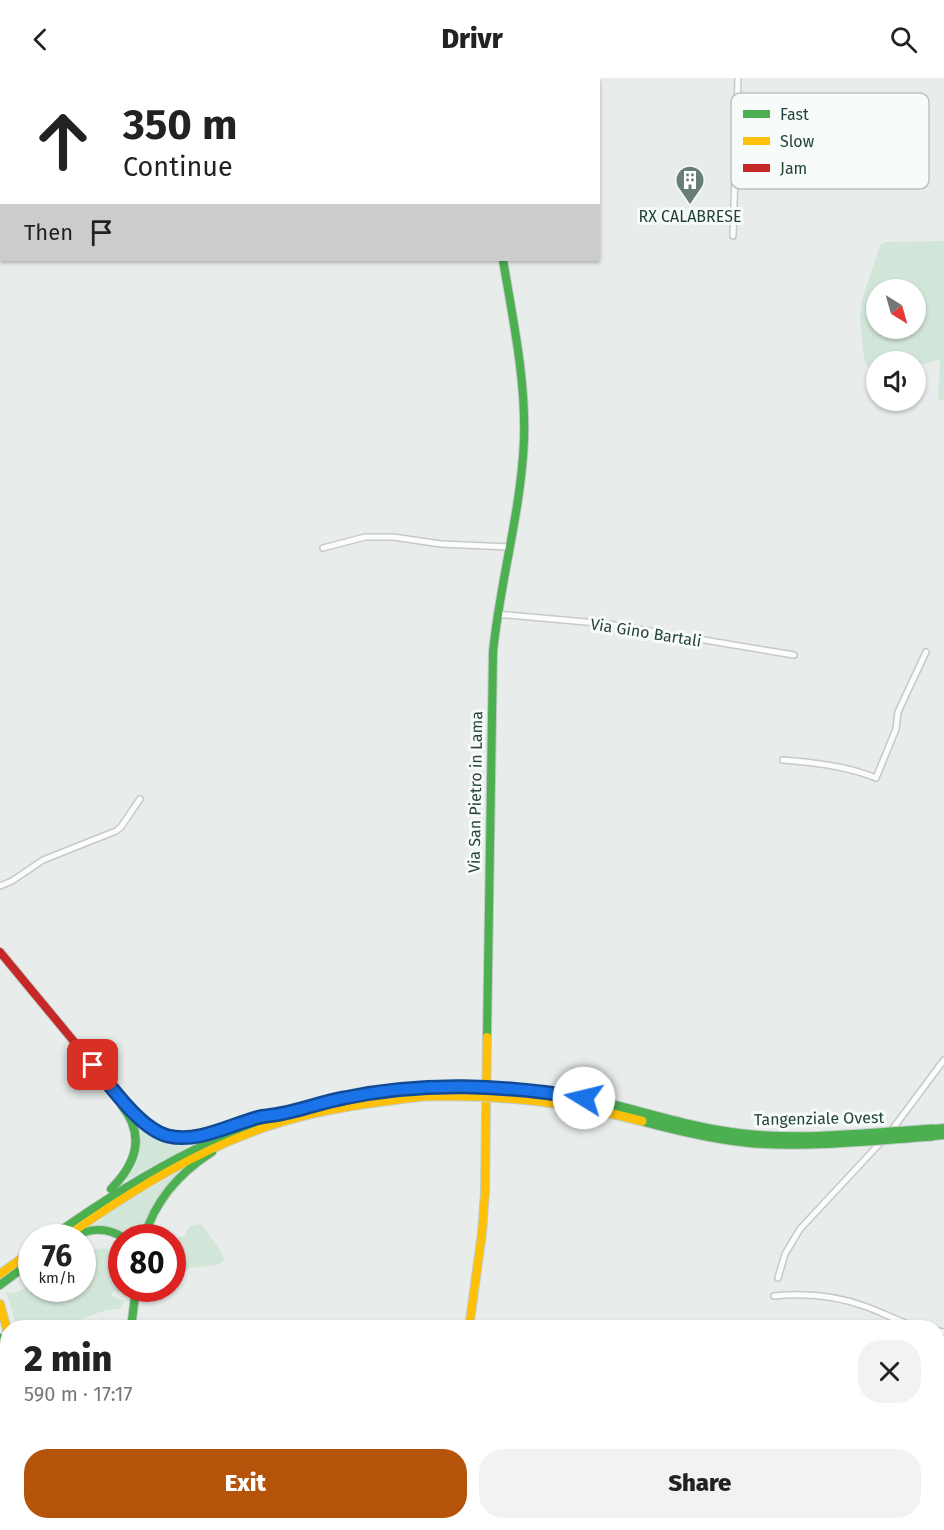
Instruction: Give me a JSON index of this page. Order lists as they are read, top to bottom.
{
  "streets": {
    "main road": ["Via San Pietro in Lama", "Tangenziale Ovest"],
    "street": ["Via Gino Bartali"]
  },
  "crossings": [
    ["Via Gino Bartali", "Via San Pietro in Lama"]
  ],
  "places": {
    "building": ["RX CALABRESE"]
  },
  "legend": ["Fast", "Slow", "Jam"],
  "north": "bottom right",
  "page": {
    "header": "Drivr",
    "turn": ["350 m", "Continue"],
    "then": "Then",
    "speed": "76 km/h",
    "limit": "80",
    "heading": ["2 min", "590 m · 17:17"],
    "buttons": ["Exit", "Share"]
  }
}
